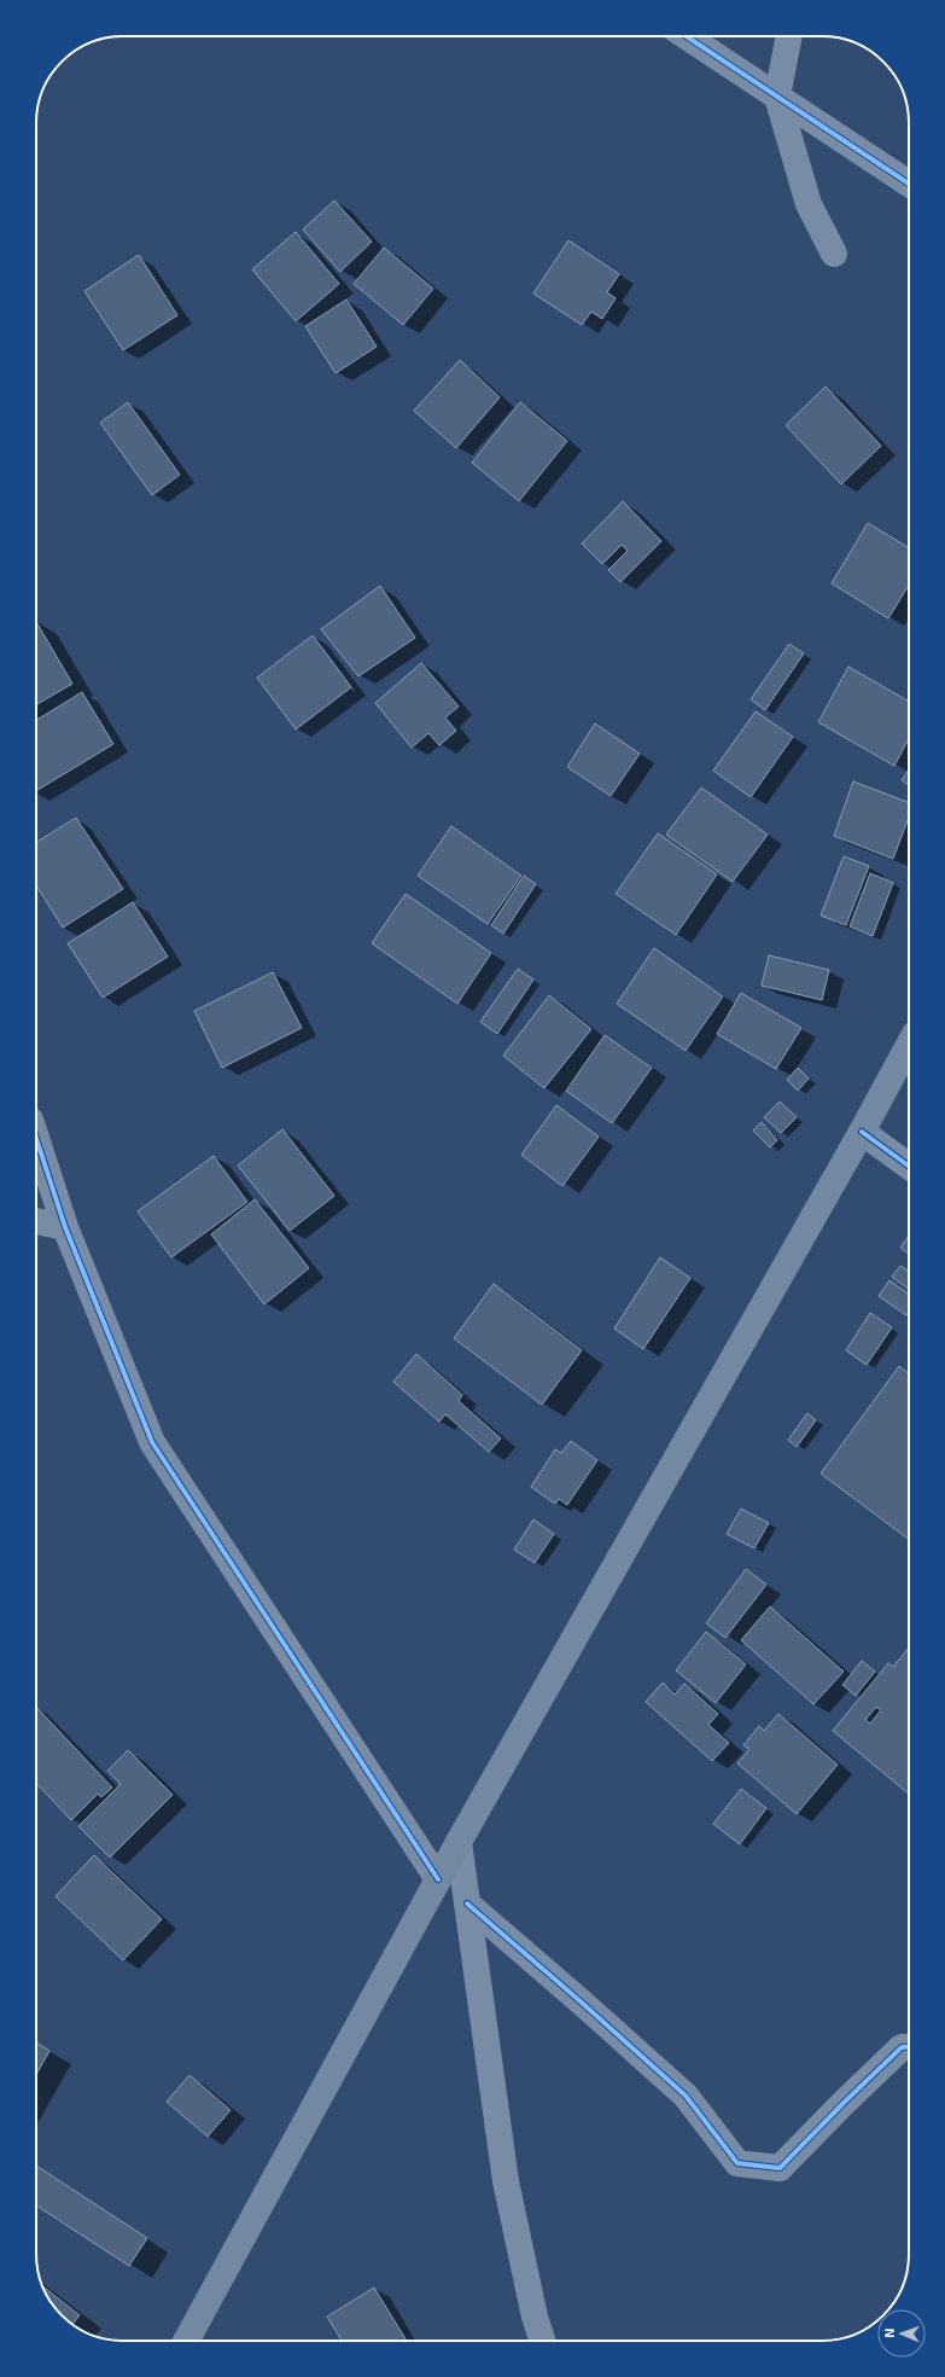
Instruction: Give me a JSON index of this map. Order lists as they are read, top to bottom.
{
  "north": "left"
}
